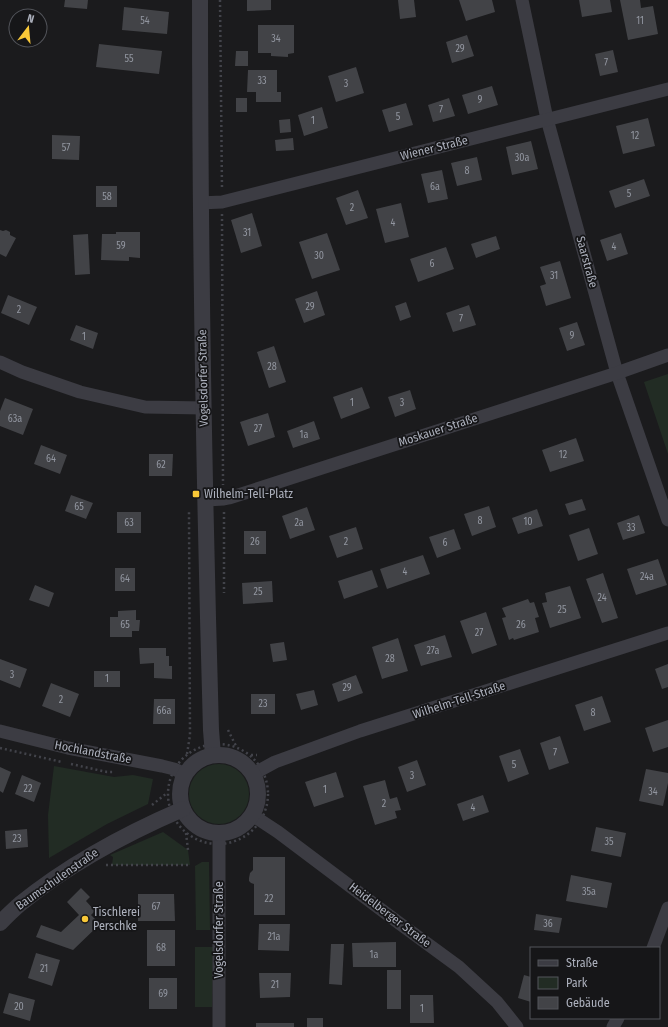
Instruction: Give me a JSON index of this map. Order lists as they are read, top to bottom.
{
  "streets": {
    "street": [
      "Wiener Straße",
      "Saarstraße",
      "Vogelsdorfer Straße",
      "Moskauer Straße",
      "Wilhelm-Tell-Straße",
      "Hochlandstraße",
      "Baumschulenstraße",
      "Heidelberger Straße"
    ]
  },
  "crossings": [
    ["Wiener Straße", "Saarstraße"],
    ["Wiener Straße", "Vogelsdorfer Straße"],
    ["Saarstraße", "Moskauer Straße"],
    ["Vogelsdorfer Straße", "Moskauer Straße"],
    ["Vogelsdorfer Straße", "Wilhelm-Tell-Straße"],
    ["Vogelsdorfer Straße", "Hochlandstraße"],
    ["Vogelsdorfer Straße", "Baumschulenstraße"],
    ["Vogelsdorfer Straße", "Heidelberger Straße"],
    ["Wilhelm-Tell-Straße", "Hochlandstraße"],
    ["Wilhelm-Tell-Straße", "Baumschulenstraße"],
    ["Wilhelm-Tell-Straße", "Heidelberger Straße"],
    ["Hochlandstraße", "Baumschulenstraße"],
    ["Hochlandstraße", "Heidelberger Straße"],
    ["Baumschulenstraße", "Heidelberger Straße"]
  ],
  "places": {
    "transit": ["Wilhelm-Tell-Platz"],
    "other": ["Tischlerei Perschke"]
  },
  "house_numbers": [
    "54",
    "11",
    "34",
    "29",
    "55",
    "7",
    "33",
    "3",
    "9",
    "7",
    "5",
    "1",
    "12",
    "57",
    "30a",
    "8",
    "6a",
    "5",
    "58",
    "2",
    "4",
    "31",
    "59",
    "4",
    "30",
    "6",
    "31",
    "29",
    "2",
    "7",
    "9",
    "1",
    "28",
    "1",
    "3",
    "63a",
    "27",
    "1a",
    "12",
    "64",
    "62",
    "65",
    "8",
    "10",
    "63",
    "2a",
    "33",
    "26",
    "2",
    "6",
    "4",
    "24a",
    "64",
    "25",
    "24",
    "25",
    "65",
    "26",
    "27",
    "27a",
    "28",
    "3",
    "1",
    "29",
    "2",
    "23",
    "66a",
    "8",
    "7",
    "5",
    "3",
    "22",
    "1",
    "34",
    "2",
    "4",
    "23",
    "35",
    "35a",
    "22",
    "67",
    "36",
    "21a",
    "68",
    "1a",
    "21",
    "21",
    "69",
    "20",
    "1"
  ],
  "legend": ["Straße", "Park", "Gebäude"],
  "north": "top"
}
